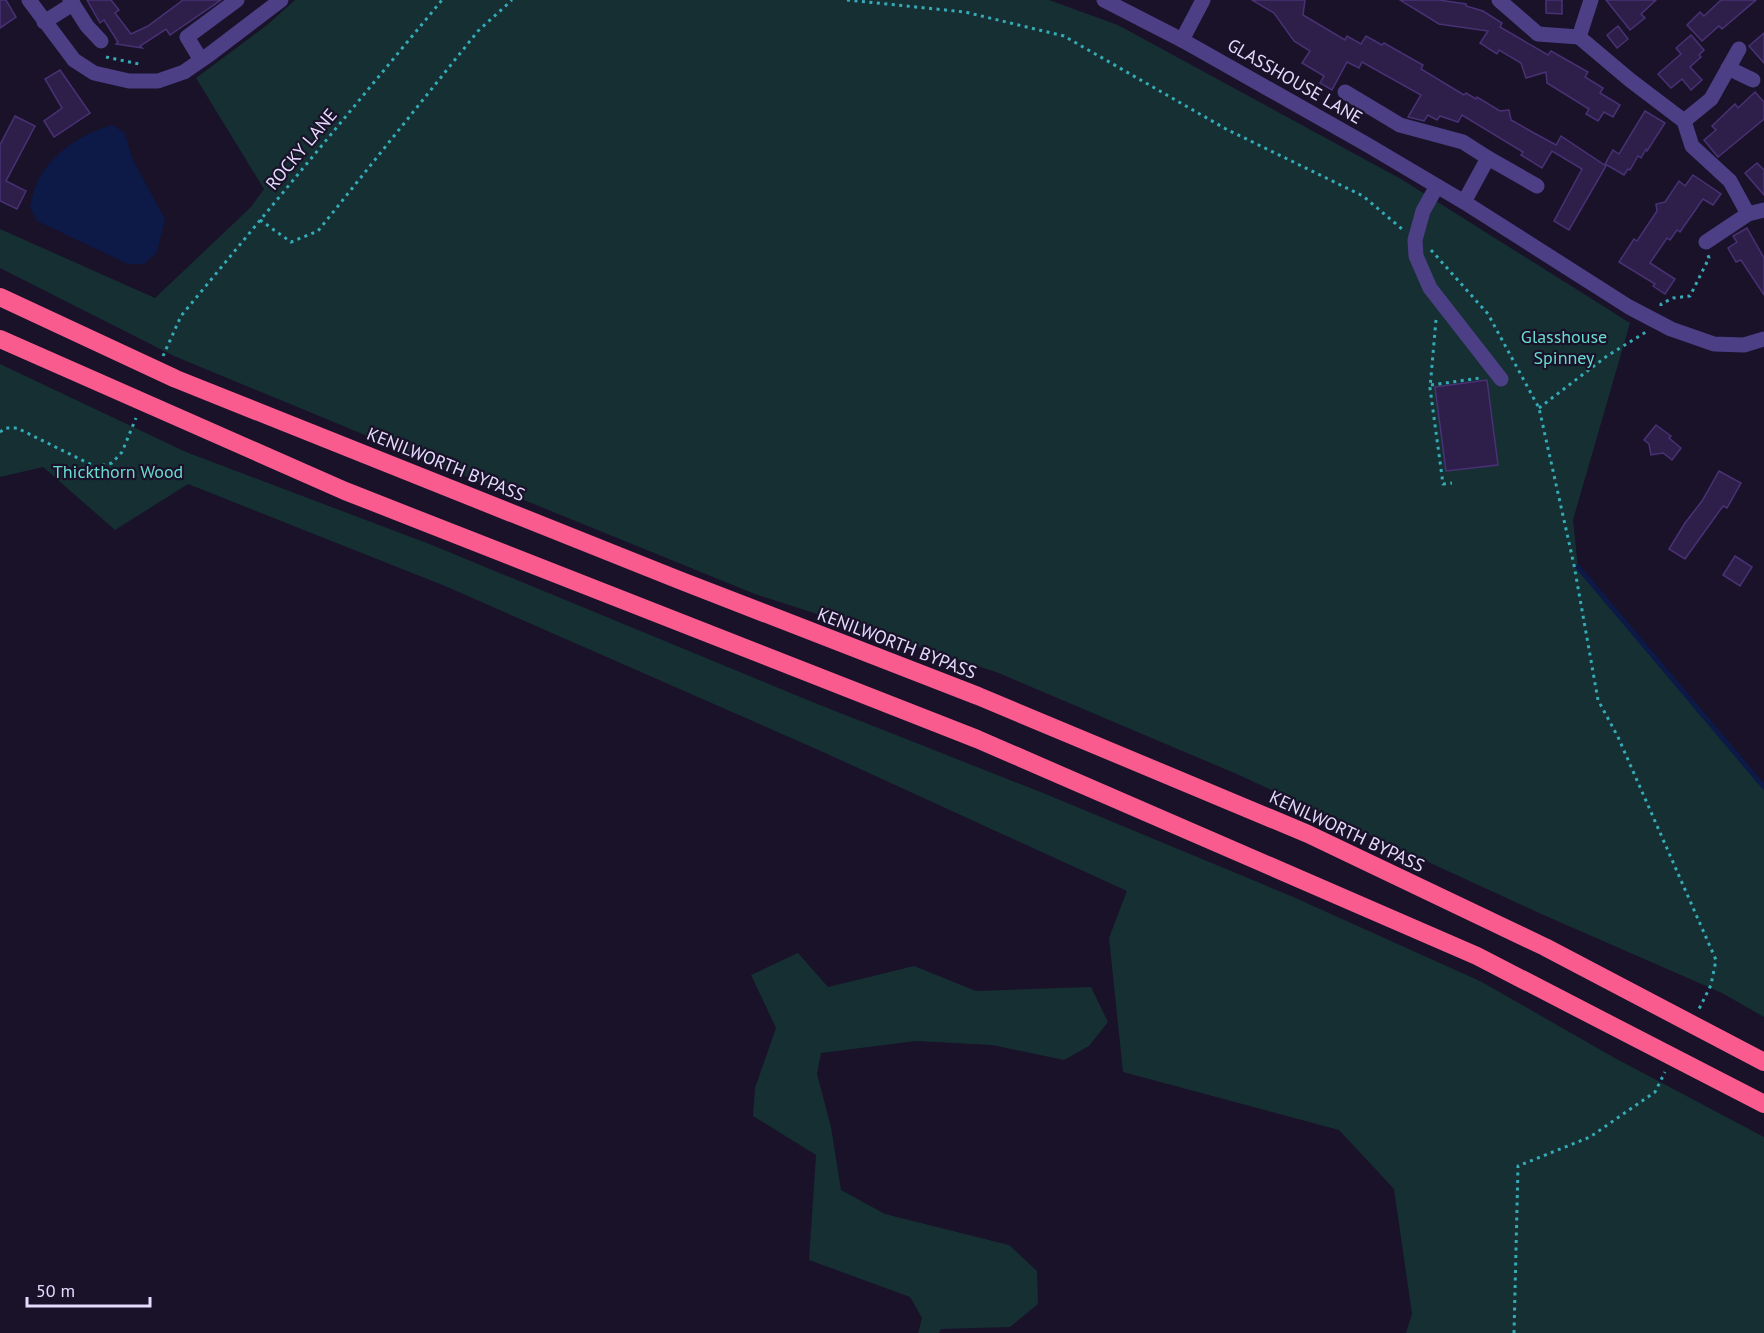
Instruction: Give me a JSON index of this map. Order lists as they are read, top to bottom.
{
  "streets": {
    "highway": ["KENILWORTH BYPASS"],
    "street": ["GLASSHOUSE LANE"],
    "path": ["ROCKY LANE"]
  },
  "parks": ["Glasshouse Spinney", "Thickthorn Wood"],
  "scale_bar": "50 m"
}
